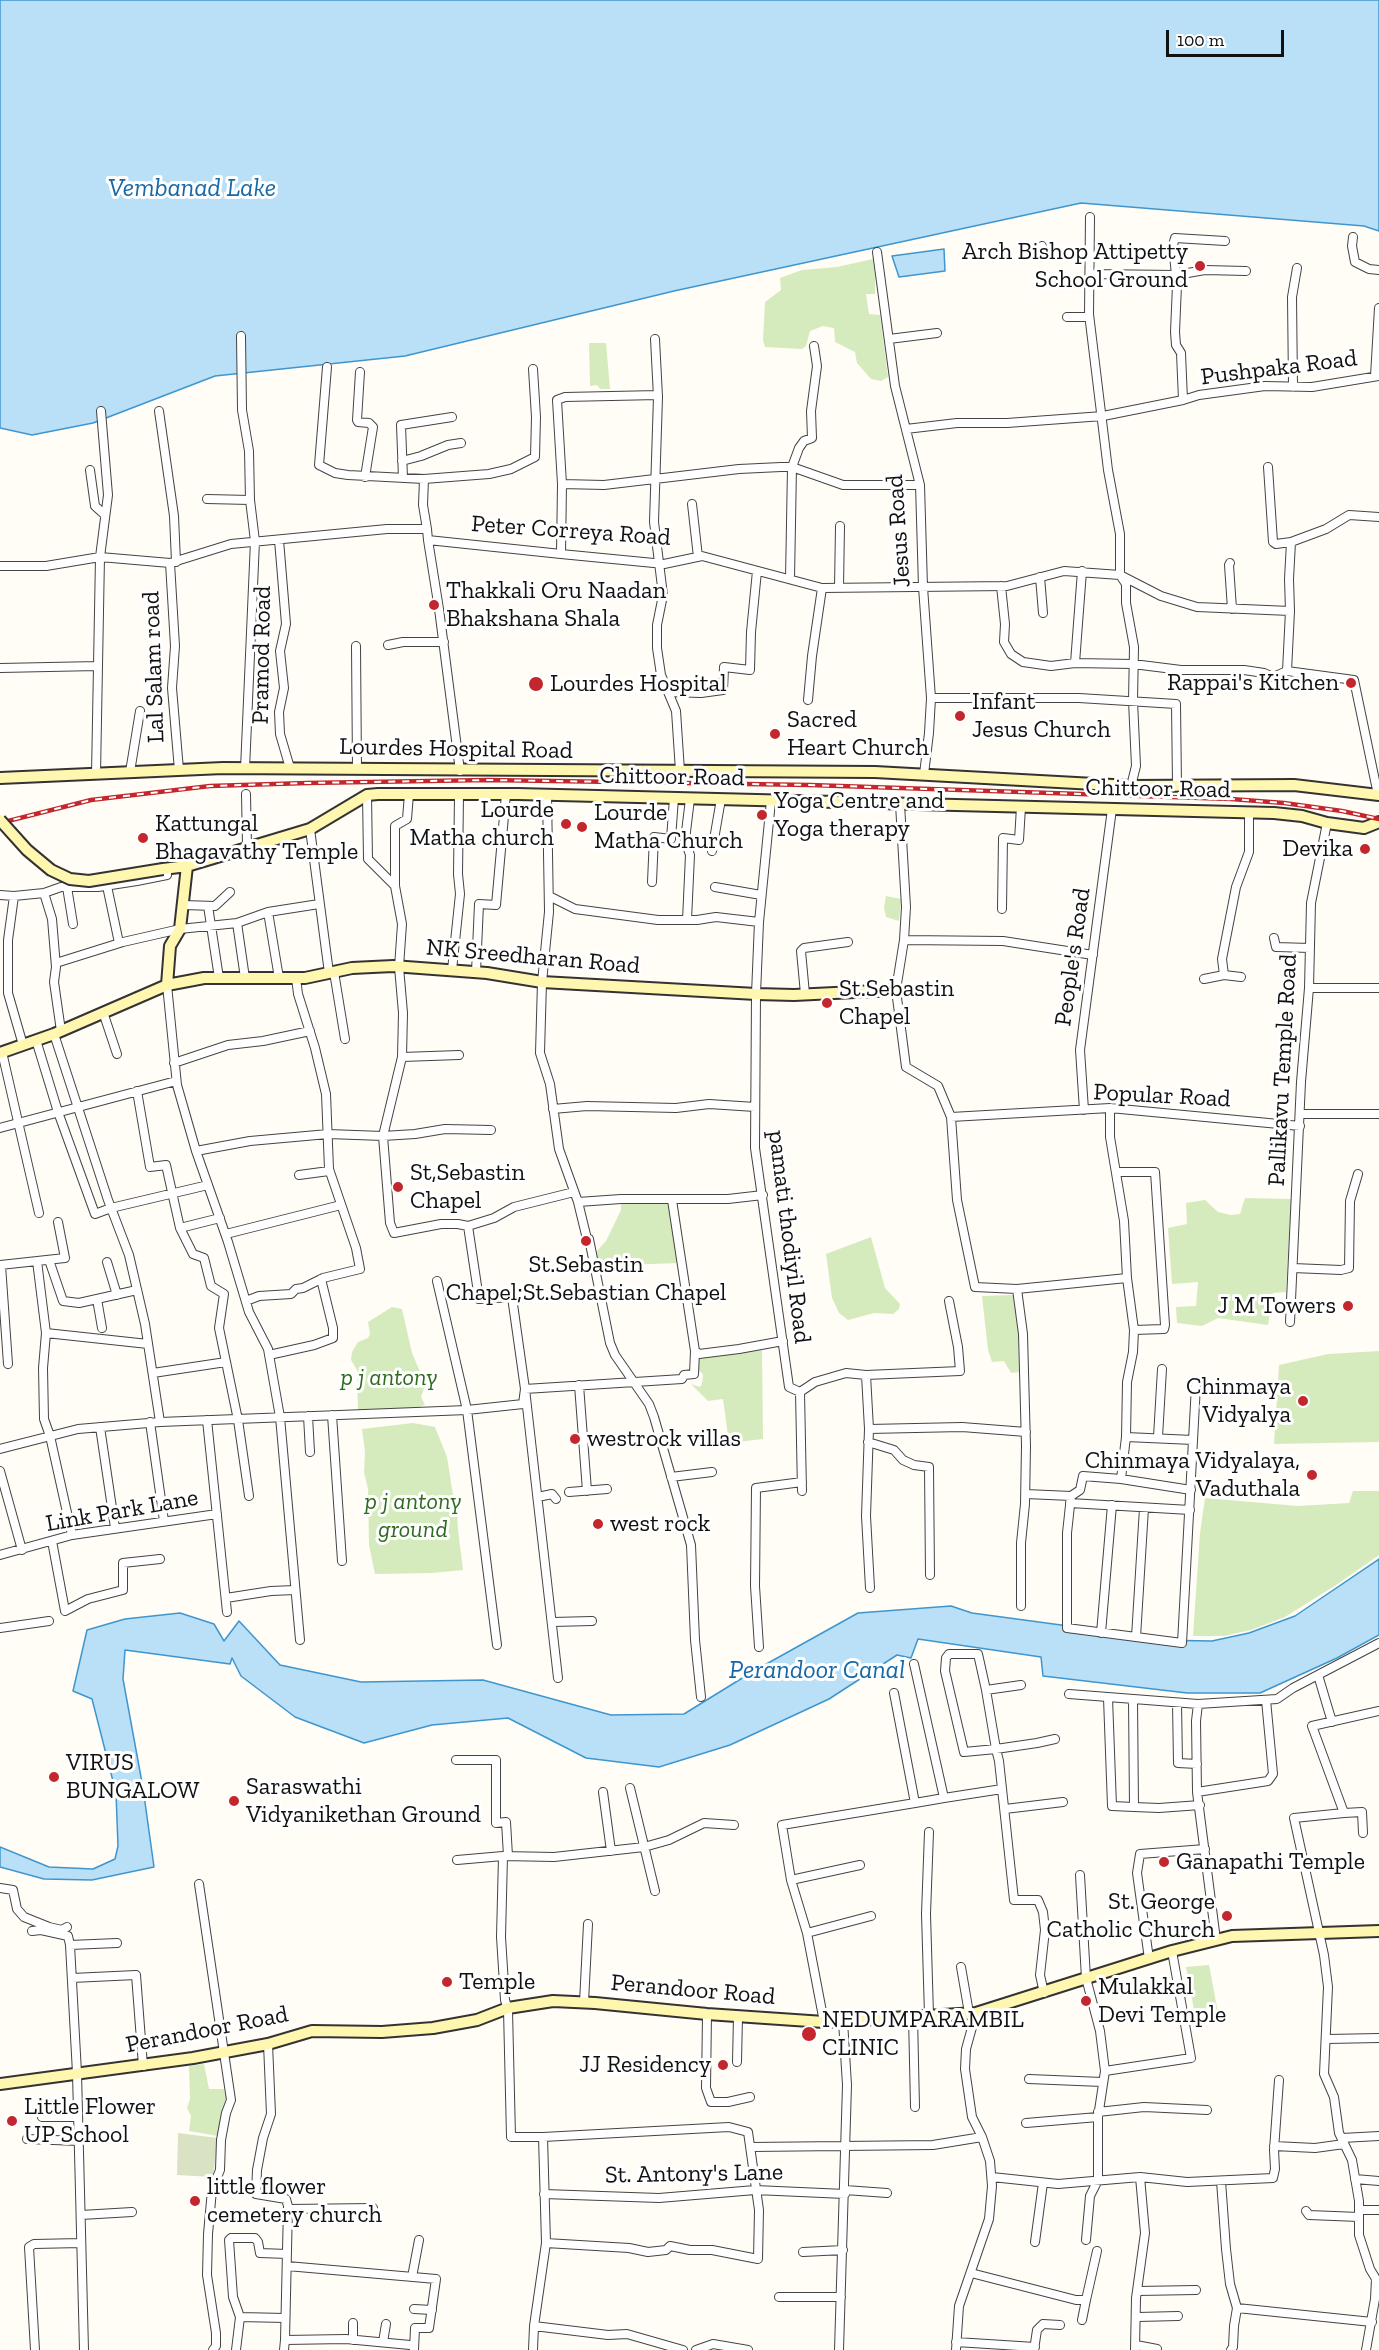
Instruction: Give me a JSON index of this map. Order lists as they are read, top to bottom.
{
  "streets": {
    "main road": [
      "Lourdes Hospital Road",
      "Chittoor Road",
      "NK Sreedharan Road",
      "Perandoor Road"
    ],
    "street": [
      "Pushpaka Road",
      "Peter Correya Road",
      "Jesus Road",
      "Pramod Road",
      "Lal Salam road",
      "People's Road",
      "Pallikavu Temple Road",
      "Popular Road",
      "pamati thodiyil Road",
      "Link Park Lane",
      "St. Antony's Lane"
    ]
  },
  "crossings": [
    ["Peter Correya Road", "Jesus Road"],
    ["Jesus Road", "Lourdes Hospital Road"],
    ["Pramod Road", "Lourdes Hospital Road"],
    ["Lal Salam road", "Lourdes Hospital Road"],
    ["Chittoor Road", "People's Road"],
    ["Chittoor Road", "Pallikavu Temple Road"],
    ["Chittoor Road", "pamati thodiyil Road"],
    ["NK Sreedharan Road", "pamati thodiyil Road"],
    ["People's Road", "Popular Road"],
    ["Pallikavu Temple Road", "Popular Road"]
  ],
  "water": ["Vembanad Lake", "Perandoor Canal"],
  "parks": ["p j antony", "p j antony ground"],
  "places": [
    "Arch Bishop Attipetty School Ground",
    "Thakkali Oru Naadan Bhakshana Shala",
    "Rappai's Kitchen",
    "Lourdes Hospital",
    "Infant Jesus Church",
    "Sacred Heart Church",
    "Yoga Centre and Yoga therapy",
    "Lourde Matha church",
    "Lourde Matha Church",
    "Kattungal Bhagavathy Temple",
    "Devika",
    "St.Sebastin Chapel",
    "St,Sebastin Chapel",
    "St.Sebastin Chapel;St.Sebastian Chapel",
    "J M Towers",
    "Chinmaya Vidyalya",
    "westrock villas",
    "Chinmaya Vidyalaya, Vaduthala",
    "west rock",
    "VIRUS BUNGALOW",
    "Saraswathi Vidyanikethan Ground",
    "Ganapathi Temple",
    "St. George Catholic Church",
    "Temple",
    "Mulakkal Devi Temple",
    "NEDUMPARAMBIL CLINIC",
    "JJ Residency",
    "Little Flower UP School",
    "little flower cemetery church"
  ],
  "scale_bar": "100 m"
}
